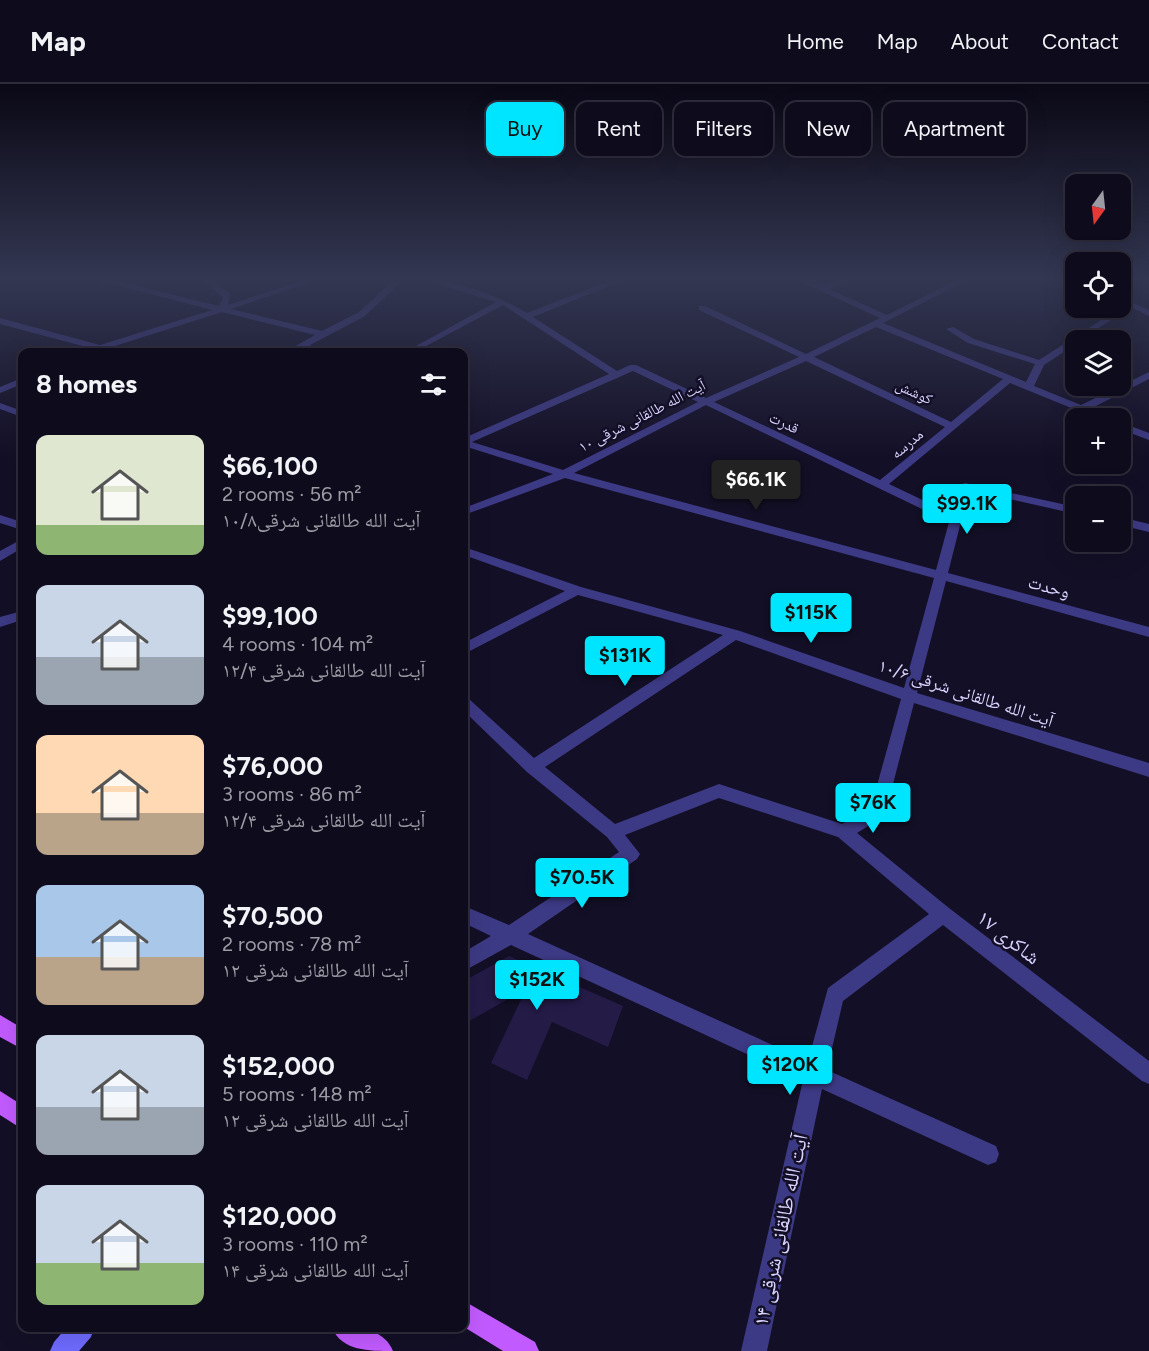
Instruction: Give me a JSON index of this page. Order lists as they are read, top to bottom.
{
  "streets": {
    "street": [
      "کوشش",
      "آیت الله طالقانی شرقی ۱۰",
      "قدرت",
      "مدرسه",
      "وحدت",
      "آیت الله طالقانی شرقی ۱۰/۶",
      "شاکری ۱۷",
      "آیت الله طالقانی شرقی ۱۴"
    ]
  },
  "crossings": [
    ["کوشش", "آیت الله طالقانی شرقی ۱۰"],
    ["کوشش", "مدرسه"],
    ["آیت الله طالقانی شرقی ۱۰", "قدرت"],
    ["آیت الله طالقانی شرقی ۱۰", "وحدت"],
    ["قدرت", "مدرسه"],
    ["شاکری ۱۷", "آیت الله طالقانی شرقی ۱۴"]
  ],
  "north": "bottom",
  "page": {
    "header": "Map",
    "nav": [
      "Home",
      "Map",
      "About",
      "Contact"
    ],
    "chip": [
      "Buy",
      "Rent",
      "Filters",
      "New",
      "Apartment"
    ],
    "map_buttons": ["+", "−"],
    "heading": "8 homes",
    "list": [
      {
        "name": "$66,100",
        "note": "2 rooms · 56 m² · آیت الله طالقانی شرقی۱۰/۸"
      },
      {
        "name": "$99,100",
        "note": "4 rooms · 104 m² · آیت الله طالقانی شرقی ۱۲/۴"
      },
      {
        "name": "$76,000",
        "note": "3 rooms · 86 m² · آیت الله طالقانی شرقی ۱۲/۴"
      },
      {
        "name": "$70,500",
        "note": "2 rooms · 78 m² · آیت الله طالقانی شرقی ۱۲"
      },
      {
        "name": "$152,000",
        "note": "5 rooms · 148 m² · آیت الله طالقانی شرقی ۱۲"
      },
      {
        "name": "$120,000",
        "note": "3 rooms · 110 m² · آیت الله طالقانی شرقی ۱۴"
      }
    ],
    "price": [
      "$66.1K",
      "$99.1K",
      "$115K",
      "$131K",
      "$76K",
      "$70.5K",
      "$152K",
      "$120K"
    ]
  }
}
